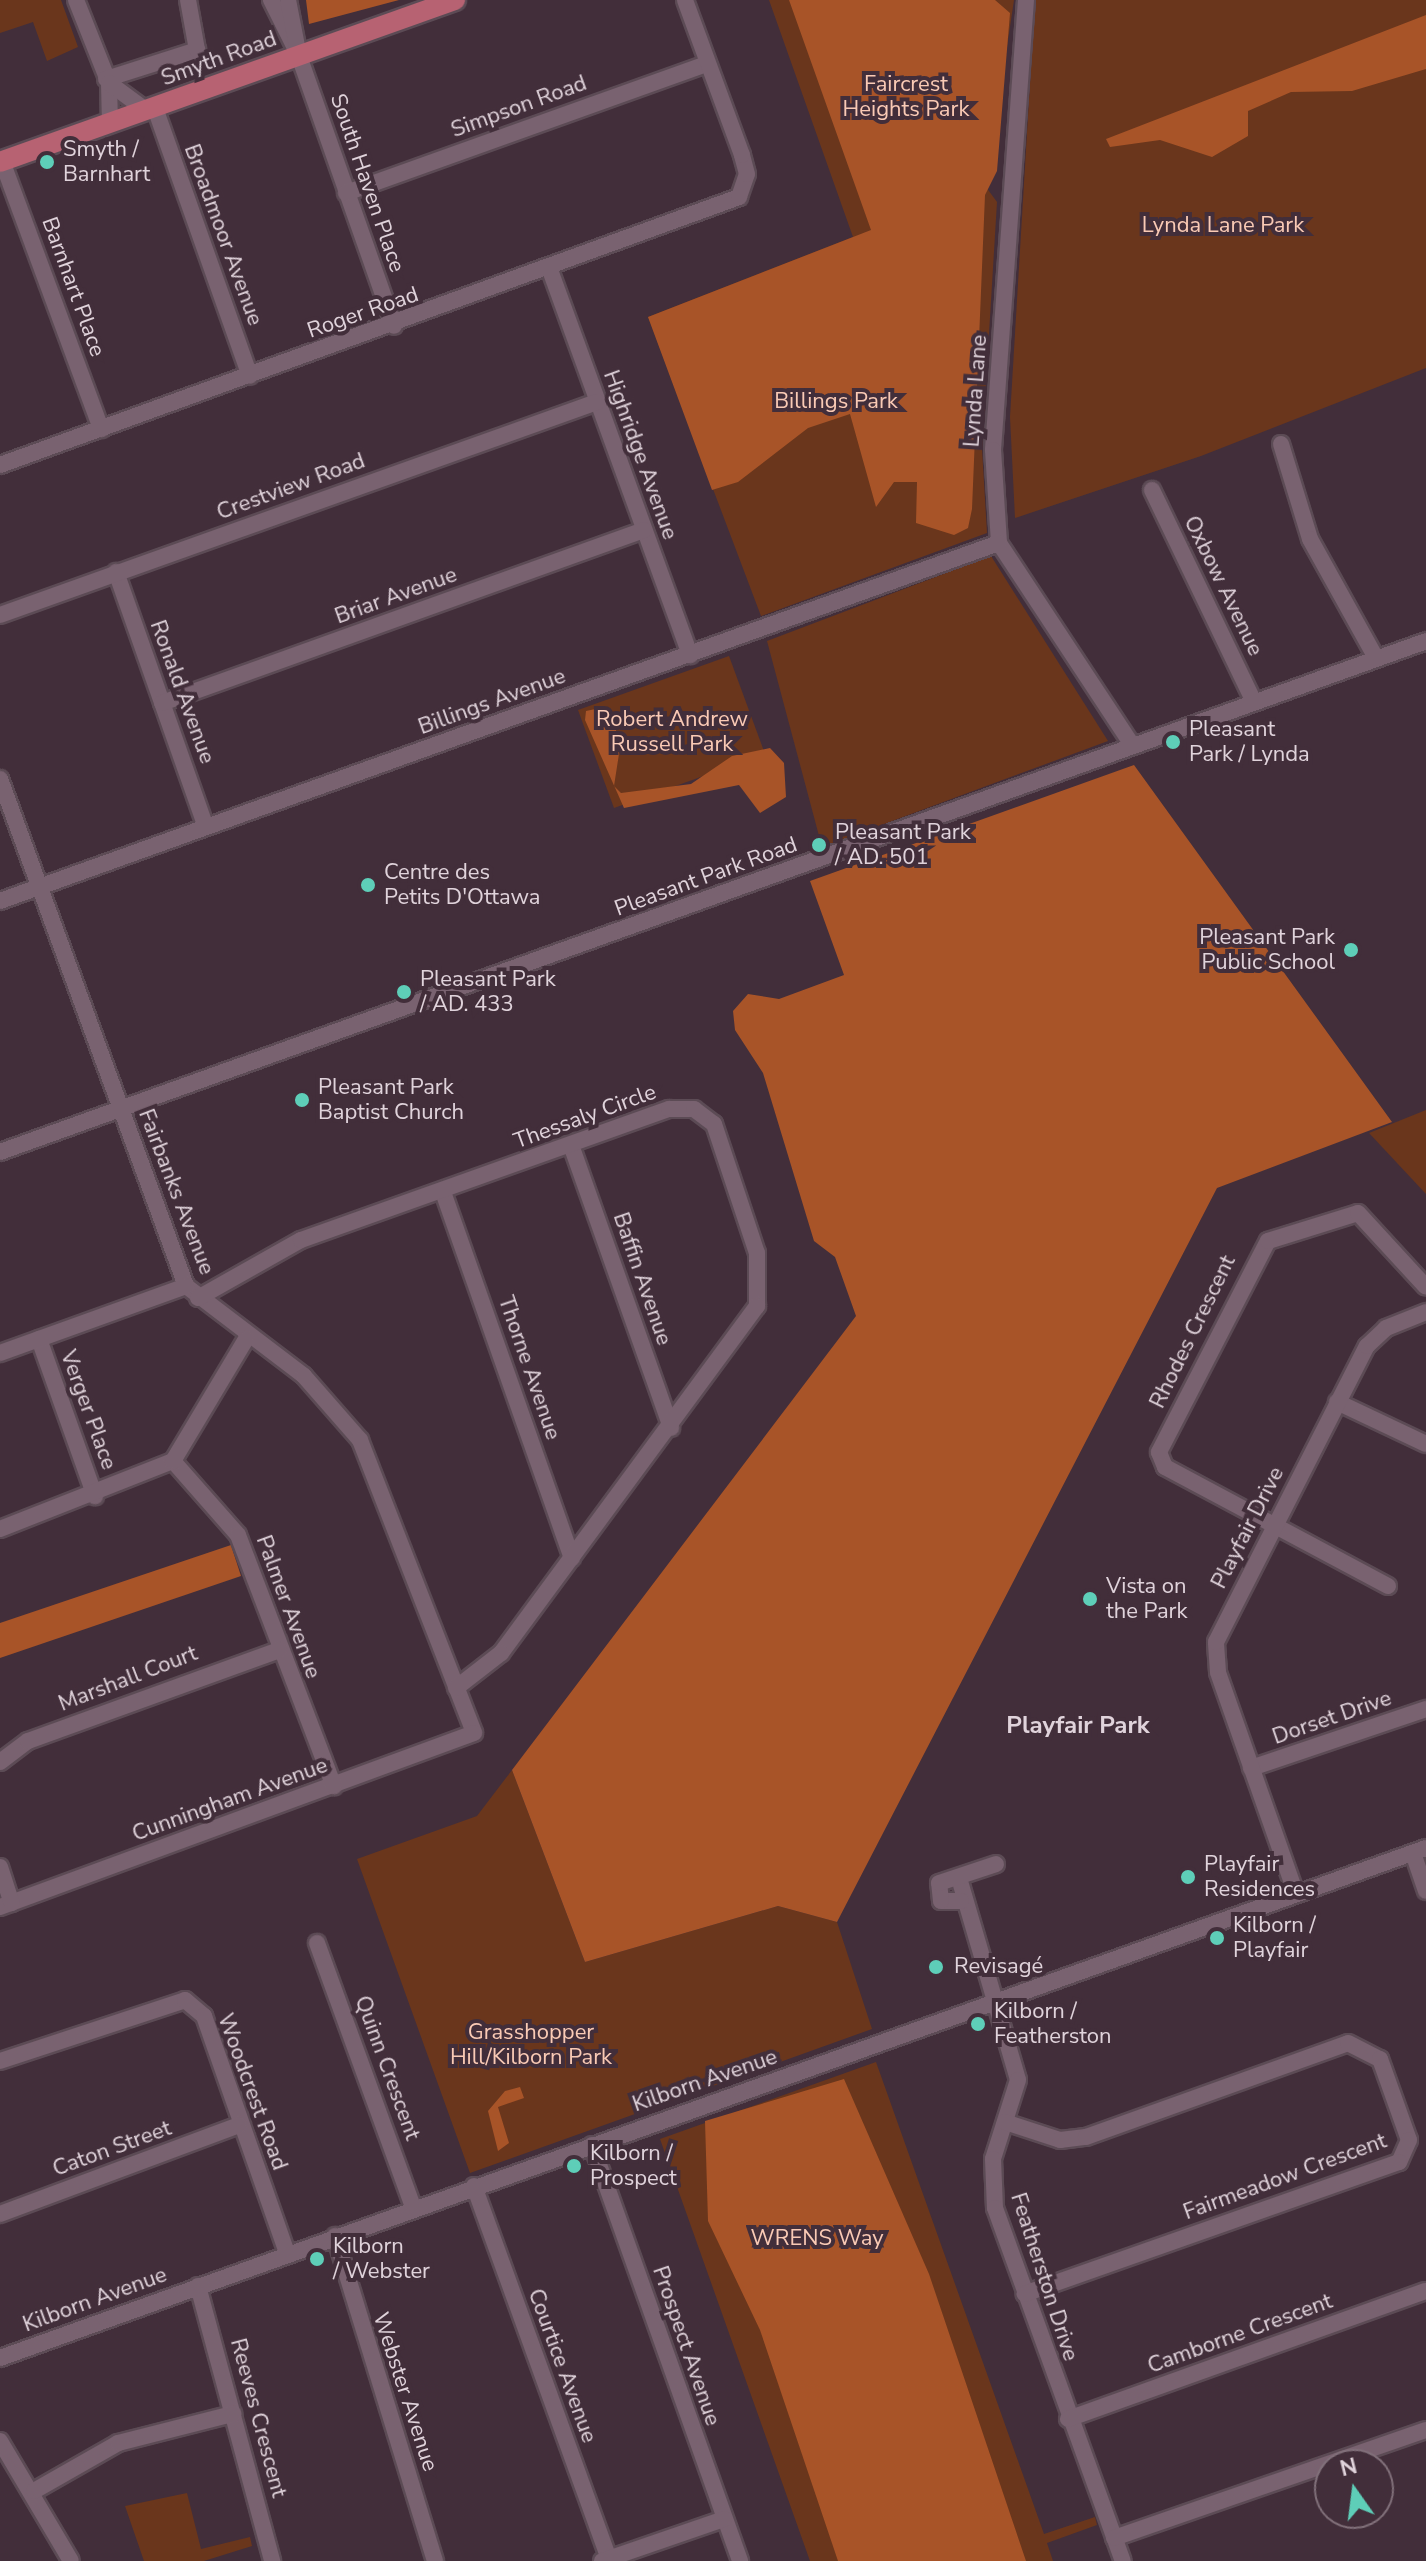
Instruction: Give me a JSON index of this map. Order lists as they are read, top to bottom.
{
  "streets": {
    "main road": ["Smyth Road"],
    "street": [
      "Simpson Road",
      "South Haven Place",
      "Broadmoor Avenue",
      "Barnhart Place",
      "Roger Road",
      "Lynda Lane",
      "Highridge Avenue",
      "Crestview Road",
      "Oxbow Avenue",
      "Briar Avenue",
      "Ronald Avenue",
      "Billings Avenue",
      "Pleasant Park Road",
      "Thessaly Circle",
      "Fairbanks Avenue",
      "Baffin Avenue",
      "Rhodes Crescent",
      "Thorne Avenue",
      "Verger Place",
      "Playfair Drive",
      "Palmer Avenue",
      "Marshall Court",
      "Dorset Drive",
      "Cunningham Avenue",
      "Quinn Crescent",
      "Kilborn Avenue",
      "Woodcrest Road",
      "Caton Street",
      "Fairmeadow Crescent",
      "Featherston Drive",
      "Camborne Crescent",
      "Prospect Avenue",
      "Courtice Avenue",
      "Webster Avenue",
      "Reeves Crescent"
    ]
  },
  "crossings": [
    ["Smyth Road", "South Haven Place"],
    ["Smyth Road", "Broadmoor Avenue"],
    ["Smyth Road", "Barnhart Place"],
    ["Simpson Road", "South Haven Place"],
    ["Simpson Road", "Roger Road"],
    ["South Haven Place", "Roger Road"],
    ["Broadmoor Avenue", "Roger Road"],
    ["Barnhart Place", "Roger Road"],
    ["Roger Road", "Highridge Avenue"],
    ["Lynda Lane", "Billings Avenue"],
    ["Lynda Lane", "Pleasant Park Road"],
    ["Highridge Avenue", "Crestview Road"],
    ["Highridge Avenue", "Briar Avenue"],
    ["Highridge Avenue", "Billings Avenue"],
    ["Crestview Road", "Ronald Avenue"],
    ["Oxbow Avenue", "Pleasant Park Road"],
    ["Briar Avenue", "Ronald Avenue"],
    ["Ronald Avenue", "Billings Avenue"],
    ["Billings Avenue", "Fairbanks Avenue"],
    ["Pleasant Park Road", "Fairbanks Avenue"],
    ["Thessaly Circle", "Fairbanks Avenue"],
    ["Thessaly Circle", "Baffin Avenue"],
    ["Thessaly Circle", "Thorne Avenue"],
    ["Thessaly Circle", "Verger Place"],
    ["Fairbanks Avenue", "Cunningham Avenue"],
    ["Rhodes Crescent", "Playfair Drive"],
    ["Playfair Drive", "Dorset Drive"],
    ["Playfair Drive", "Kilborn Avenue"],
    ["Palmer Avenue", "Marshall Court"],
    ["Palmer Avenue", "Cunningham Avenue"],
    ["Quinn Crescent", "Kilborn Avenue"],
    ["Kilborn Avenue", "Woodcrest Road"],
    ["Kilborn Avenue", "Featherston Drive"],
    ["Kilborn Avenue", "Prospect Avenue"],
    ["Kilborn Avenue", "Courtice Avenue"],
    ["Kilborn Avenue", "Webster Avenue"],
    ["Kilborn Avenue", "Reeves Crescent"],
    ["Woodcrest Road", "Caton Street"],
    ["Fairmeadow Crescent", "Featherston Drive"],
    ["Featherston Drive", "Camborne Crescent"]
  ],
  "districts": ["Playfair Park"],
  "parks": [
    "Faircrest Heights Park",
    "Lynda Lane Park",
    "Billings Park",
    "Robert Andrew Russell Park",
    "Grasshopper Hill/Kilborn Park",
    "WRENS Way"
  ],
  "places": [
    "Smyth / Barnhart",
    "Pleasant Park / Lynda",
    "Pleasant Park / AD. 501",
    "Centre des Petits D'Ottawa",
    "Pleasant Park Public School",
    "Pleasant Park / AD. 433",
    "Pleasant Park Baptist Church",
    "Vista on the Park",
    "Playfair Residences",
    "Kilborn / Playfair",
    "Revisagé",
    "Kilborn / Featherston",
    "Kilborn / Prospect",
    "Kilborn / Webster"
  ],
  "north": "top"
}
